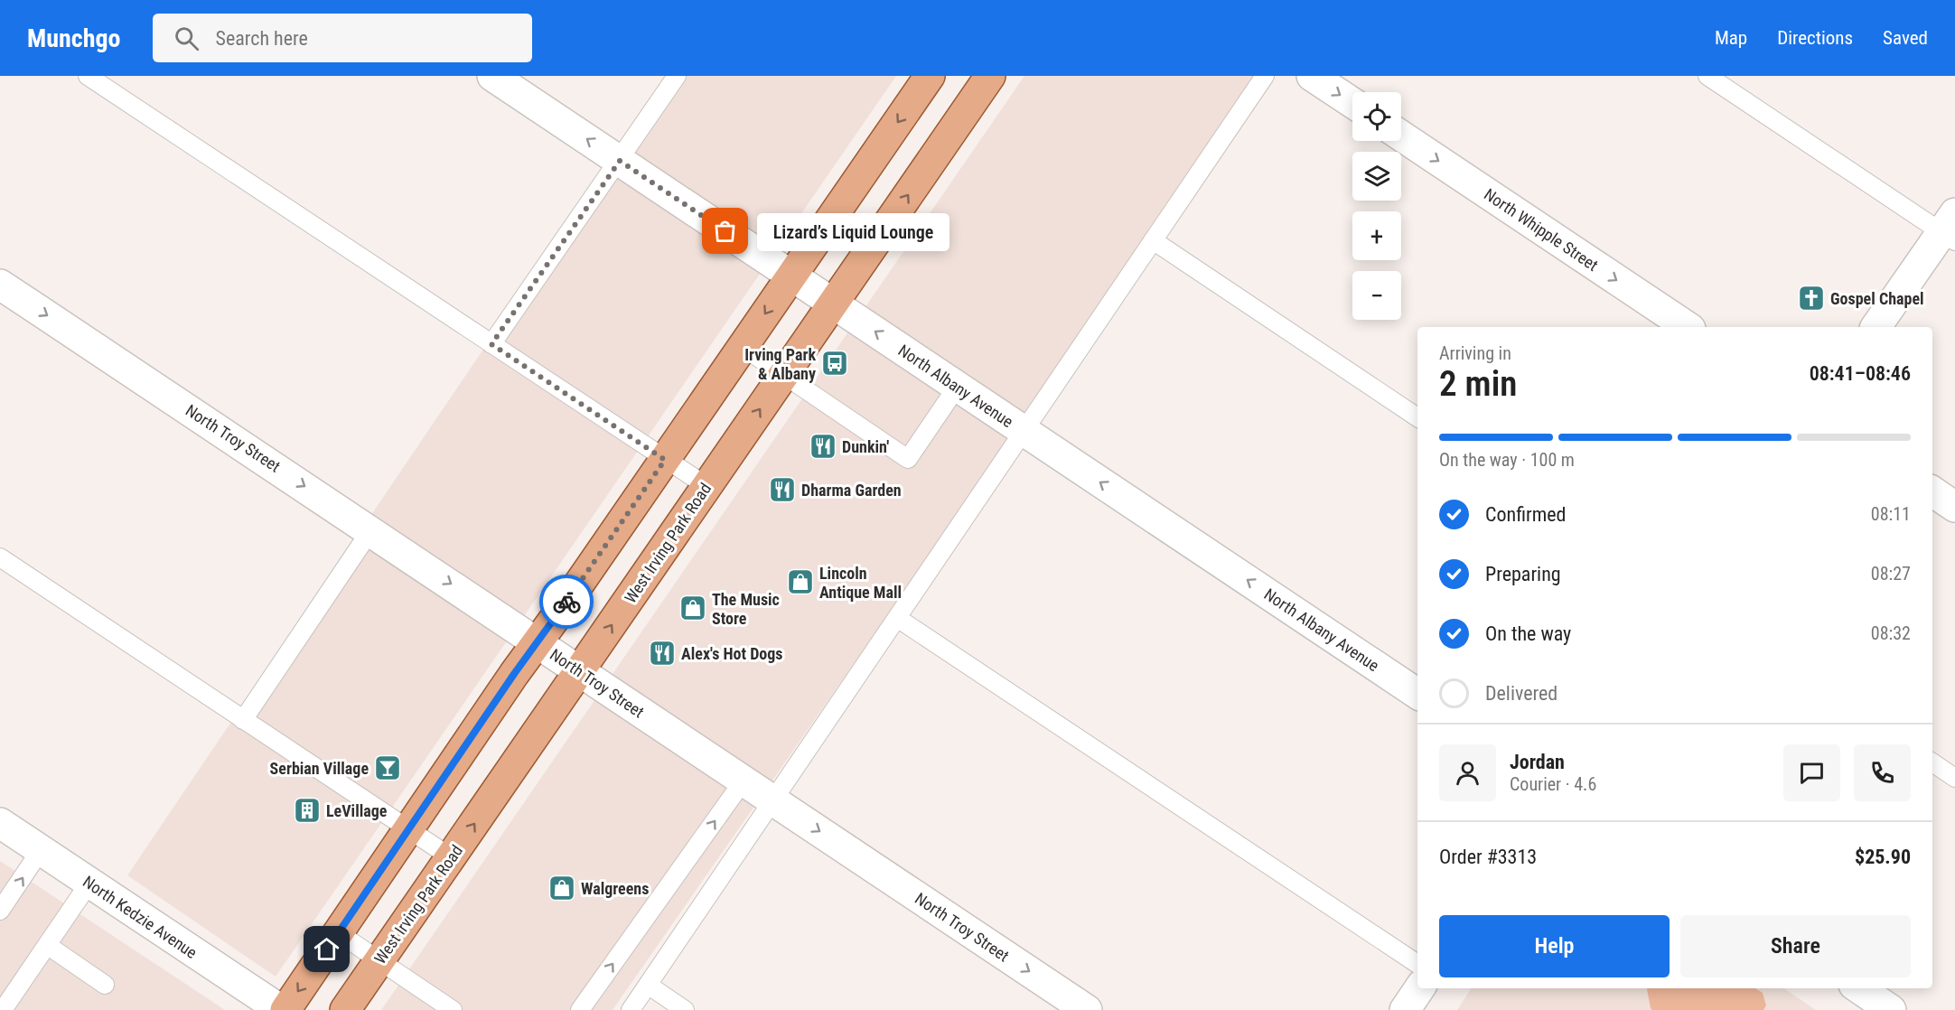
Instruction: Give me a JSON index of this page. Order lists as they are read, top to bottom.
{
  "streets": {
    "main road": ["West Irving Park Road"],
    "street": [
      "North Whipple Street",
      "North Albany Avenue",
      "North Troy Street",
      "North Kedzie Avenue"
    ]
  },
  "crossings": [
    ["North Albany Avenue", "West Irving Park Road"],
    ["North Troy Street", "West Irving Park Road"]
  ],
  "one_way": ["North Whipple Street", "North Albany Avenue", "North Troy Street"],
  "places": {
    "other": ["Lizard’s Liquid Lounge"],
    "church": ["Gospel Chapel"],
    "bus stop": ["Irving Park & Albany"],
    "restaurant": ["Dunkin'", "Dharma Garden", "Alex's Hot Dogs"],
    "shop": ["Lincoln Antique Mall", "The Music Store", "Walgreens"],
    "bar": ["Serbian Village"],
    "building": ["LeVillage"]
  },
  "page": {
    "header": "Munchgo",
    "search": "Search here",
    "nav": ["Map", "Directions", "Saved"],
    "map_buttons": ["+", "−"],
    "bubble": "Lizard’s Liquid Lounge",
    "heading": ["2 min", "Arriving in", "08:41–08:46"],
    "panel": [
      "Jordan",
      "Courier · 4.6",
      "Order #3313",
      "$25.90"
    ],
    "bar": "On the way · 100 m",
    "list": [
      ["Confirmed", "08:11"],
      ["Preparing", "08:27"],
      ["On the way", "08:32"],
      "Delivered"
    ],
    "buttons": ["Help", "Share"]
  }
}
